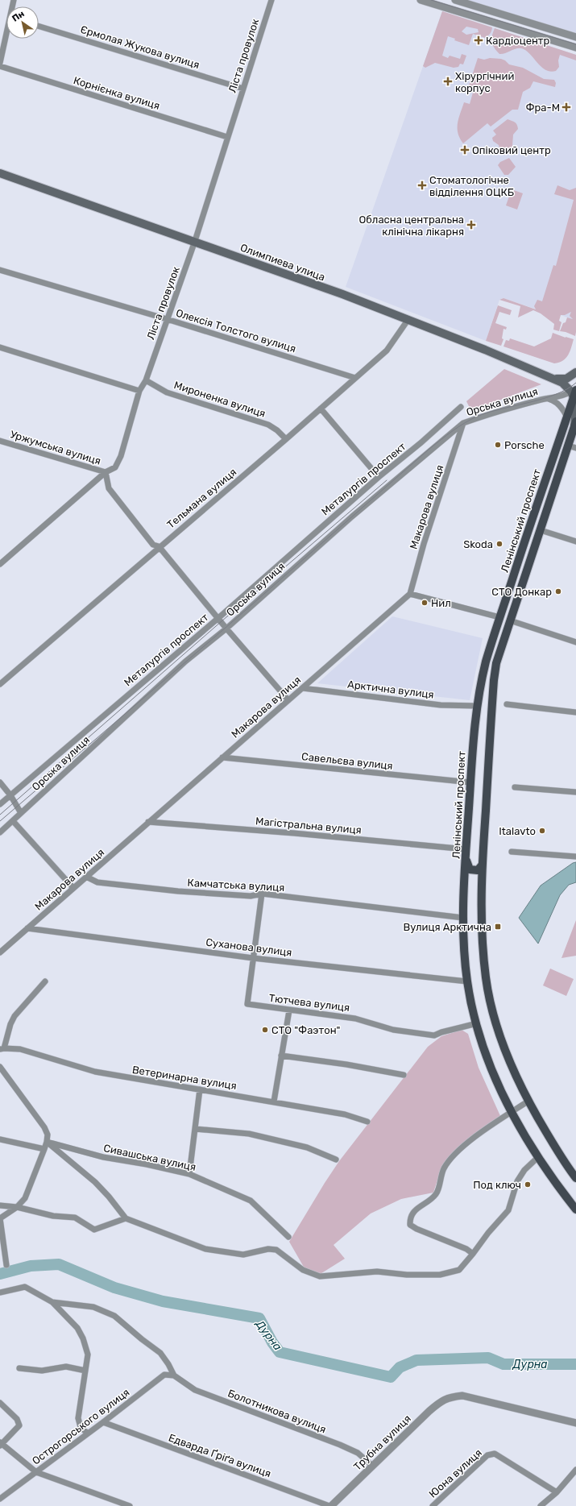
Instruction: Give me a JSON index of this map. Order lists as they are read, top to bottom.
{
  "streets": {
    "main road": ["Олимпиева улица", "Ленінський проспект"],
    "street": [
      "Єрмолая Жукова вулиця",
      "Ліста провулок",
      "Корнієнка вулиця",
      "Олексія Толстого вулиця",
      "Мироненка вулиця",
      "Орська вулиця",
      "Уржумська вулиця",
      "Металургів проспект",
      "Тельмана вулиця",
      "Макарова вулиця",
      "Арктична вулиця",
      "Савельєва вулиця",
      "Магістральна вулиця",
      "Камчатська вулиця",
      "Суханова вулиця",
      "Тютчева вулиця",
      "Ветеринарна вулиця",
      "Сивашська вулиця",
      "Болотникова вулиця",
      "Острогорського вулиця",
      "Трубна вулиця",
      "Едварда Ґріґа вулиця",
      "Юона вулиця"
    ]
  },
  "crossings": [
    ["Єрмолая Жукова вулиця", "Ліста провулок"],
    ["Ліста провулок", "Корнієнка вулиця"],
    ["Ліста провулок", "Олимпиева улица"],
    ["Ліста провулок", "Олексія Толстого вулиця"],
    ["Ліста провулок", "Мироненка вулиця"],
    ["Ліста провулок", "Уржумська вулиця"],
    ["Олимпиева улица", "Тельмана вулиця"],
    ["Олексія Толстого вулиця", "Тельмана вулиця"],
    ["Мироненка вулиця", "Тельмана вулиця"],
    ["Орська вулиця", "Макарова вулиця"],
    ["Орська вулиця", "Ленінський проспект"],
    ["Макарова вулиця", "Арктична вулиця"],
    ["Макарова вулиця", "Савельєва вулиця"],
    ["Макарова вулиця", "Магістральна вулиця"],
    ["Макарова вулиця", "Камчатська вулиця"],
    ["Макарова вулиця", "Суханова вулиця"],
    ["Ленінський проспект", "Арктична вулиця"],
    ["Ленінський проспект", "Савельєва вулиця"],
    ["Ленінський проспект", "Магістральна вулиця"],
    ["Ленінський проспект", "Камчатська вулиця"],
    ["Ленінський проспект", "Суханова вулиця"],
    ["Ленінський проспект", "Тютчева вулиця"],
    ["Камчатська вулиця", "Тютчева вулиця"],
    ["Суханова вулиця", "Тютчева вулиця"],
    ["Болотникова вулиця", "Острогорського вулиця"],
    ["Болотникова вулиця", "Трубна вулиця"],
    ["Острогорського вулиця", "Едварда Ґріґа вулиця"],
    ["Трубна вулиця", "Едварда Ґріґа вулиця"]
  ],
  "water": ["Дурна"],
  "places": {
    "health": [
      "Кардіоцентр",
      "Хірургічний корпус",
      "Фра-М",
      "Опіковий центр",
      "Стоматологічне відділення ОЦКБ",
      "Обласна центральна клінічна лікарня"
    ],
    "other": [
      "Porsche",
      "Skoda",
      "СТО Донкар",
      "Нил",
      "Italavto",
      "СТО \"Фаэтон\"",
      "Под ключ"
    ],
    "transit": ["Вулиця Арктична"]
  },
  "north": "top left"
}
